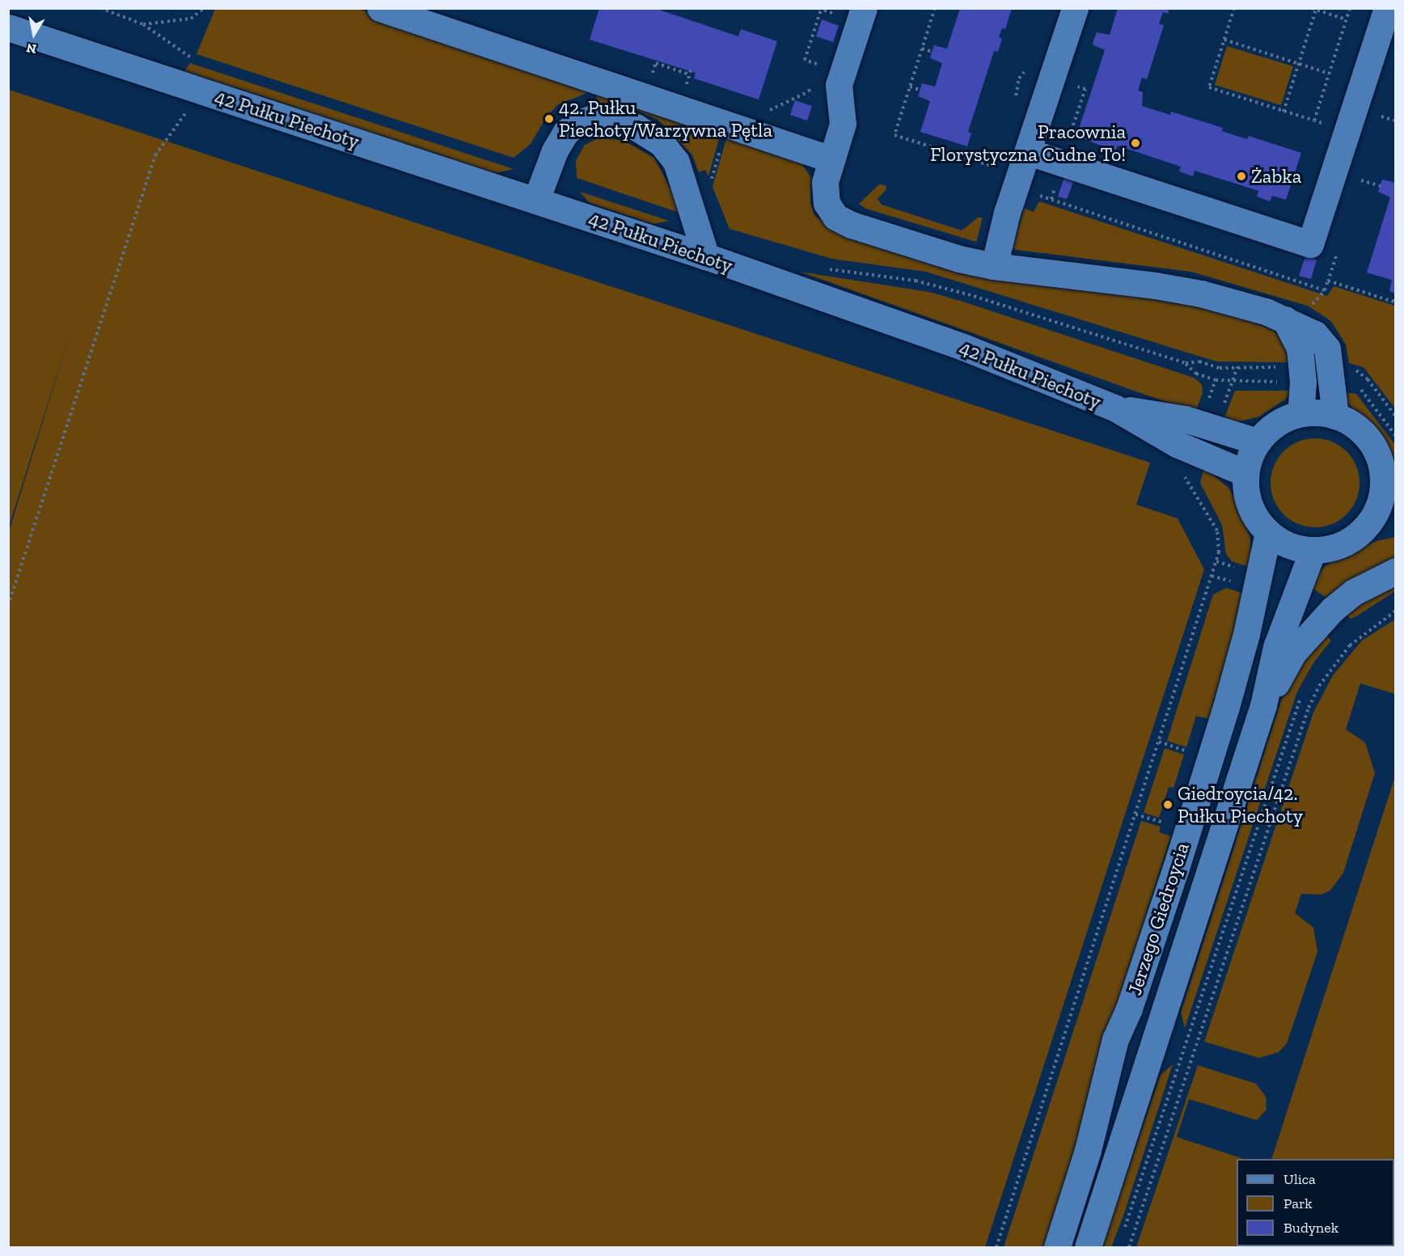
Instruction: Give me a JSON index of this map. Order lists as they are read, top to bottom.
{
  "streets": {
    "street": ["42 Pułku Piechoty", "Jerzego Giedroycia"]
  },
  "crossings": [
    ["42 Pułku Piechoty", "Jerzego Giedroycia"]
  ],
  "places": [
    "42. Pułku Piechoty/Warzywna Pętla",
    "Pracownia Florystyczna Cudne To!",
    "Żabka",
    "Giedroycia/42. Pułku Piechoty"
  ],
  "legend": ["Ulica", "Park", "Budynek"],
  "north": "bottom"
}
